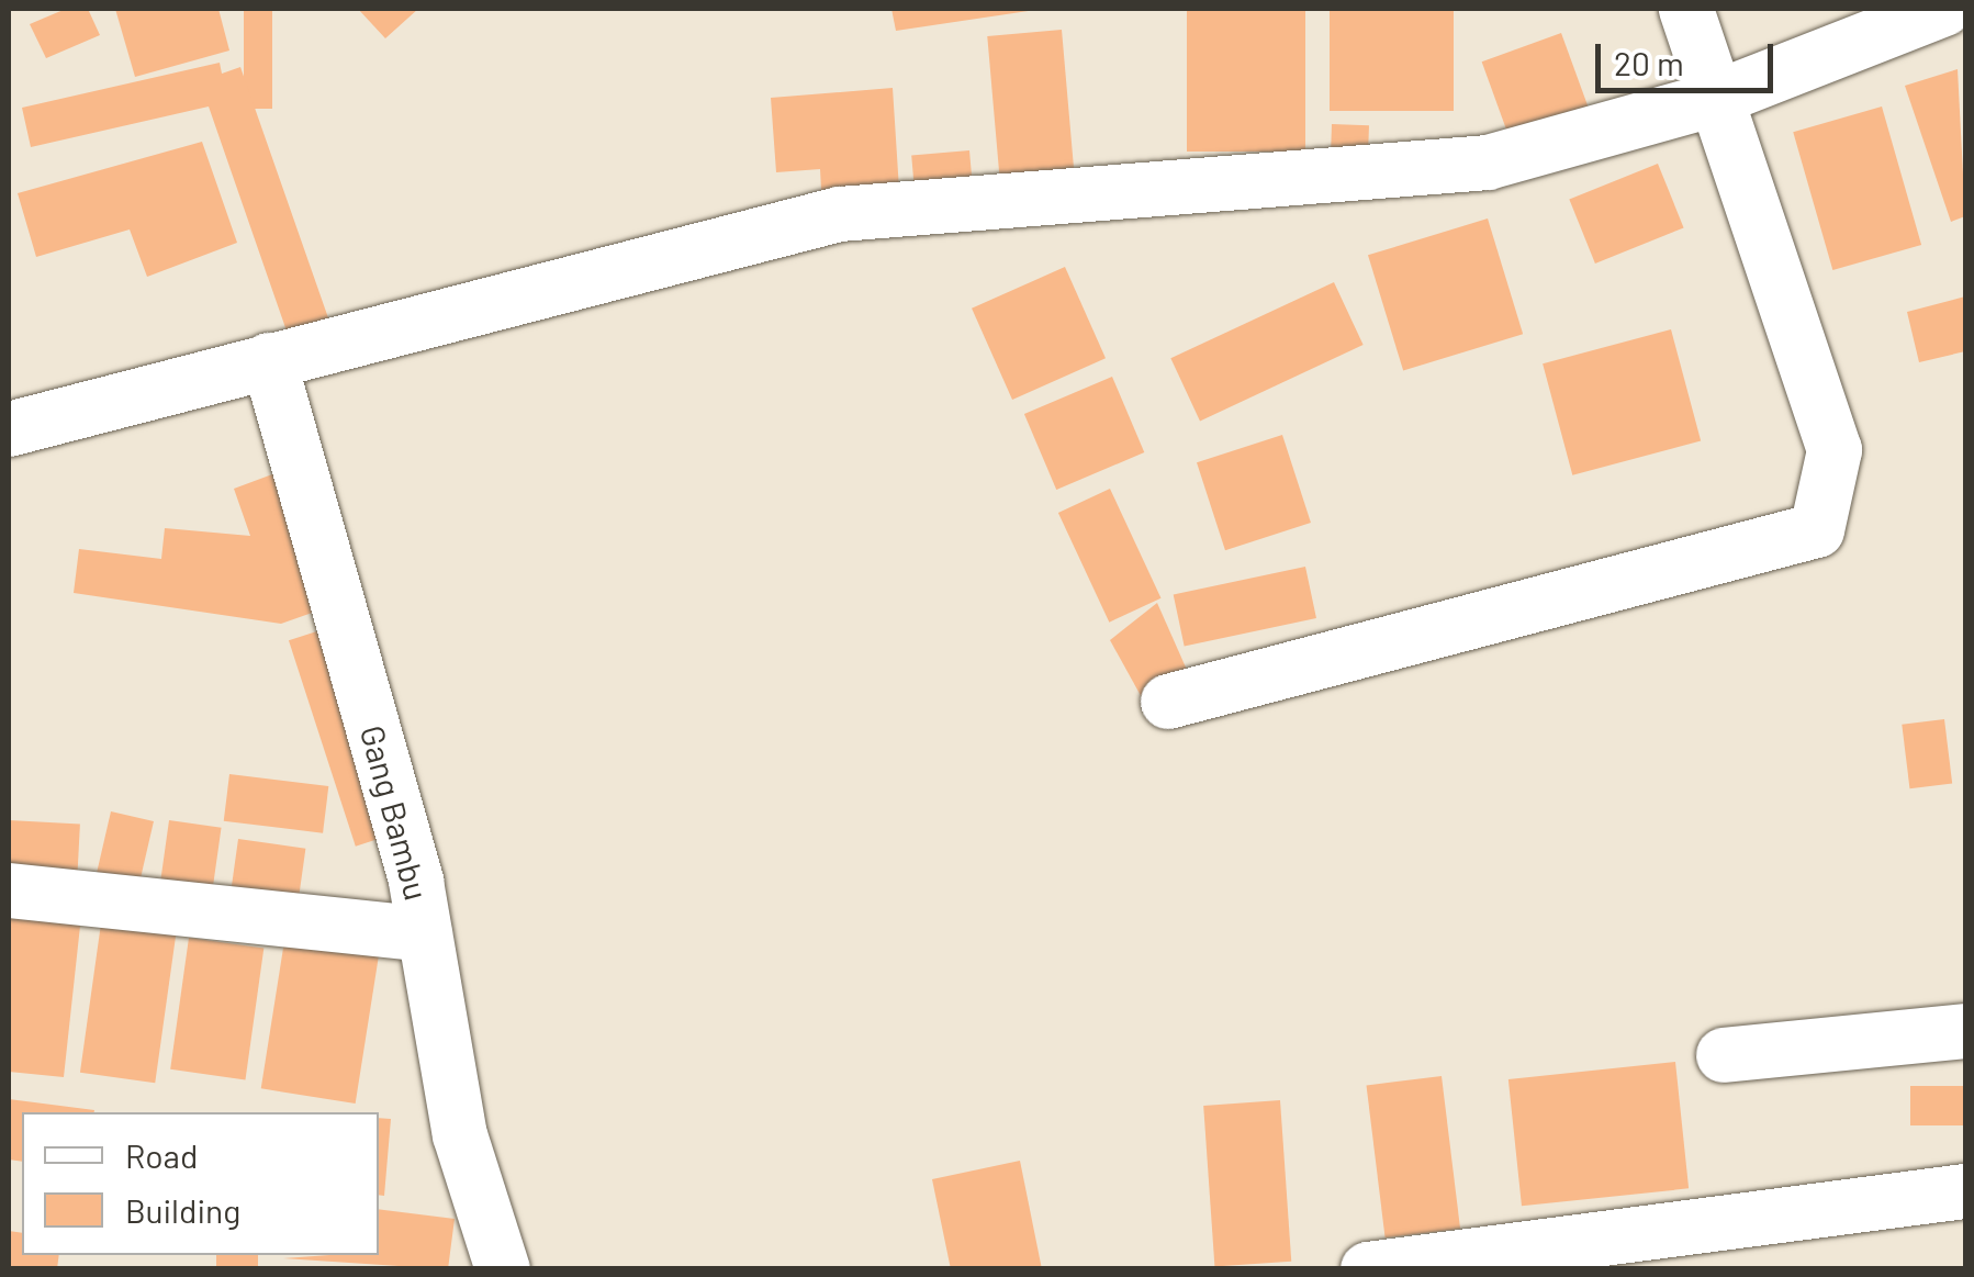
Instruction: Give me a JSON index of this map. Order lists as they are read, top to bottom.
{
  "streets": {
    "street": ["Gang Bambu"]
  },
  "legend": ["Road", "Building"],
  "scale_bar": "20 m"
}
